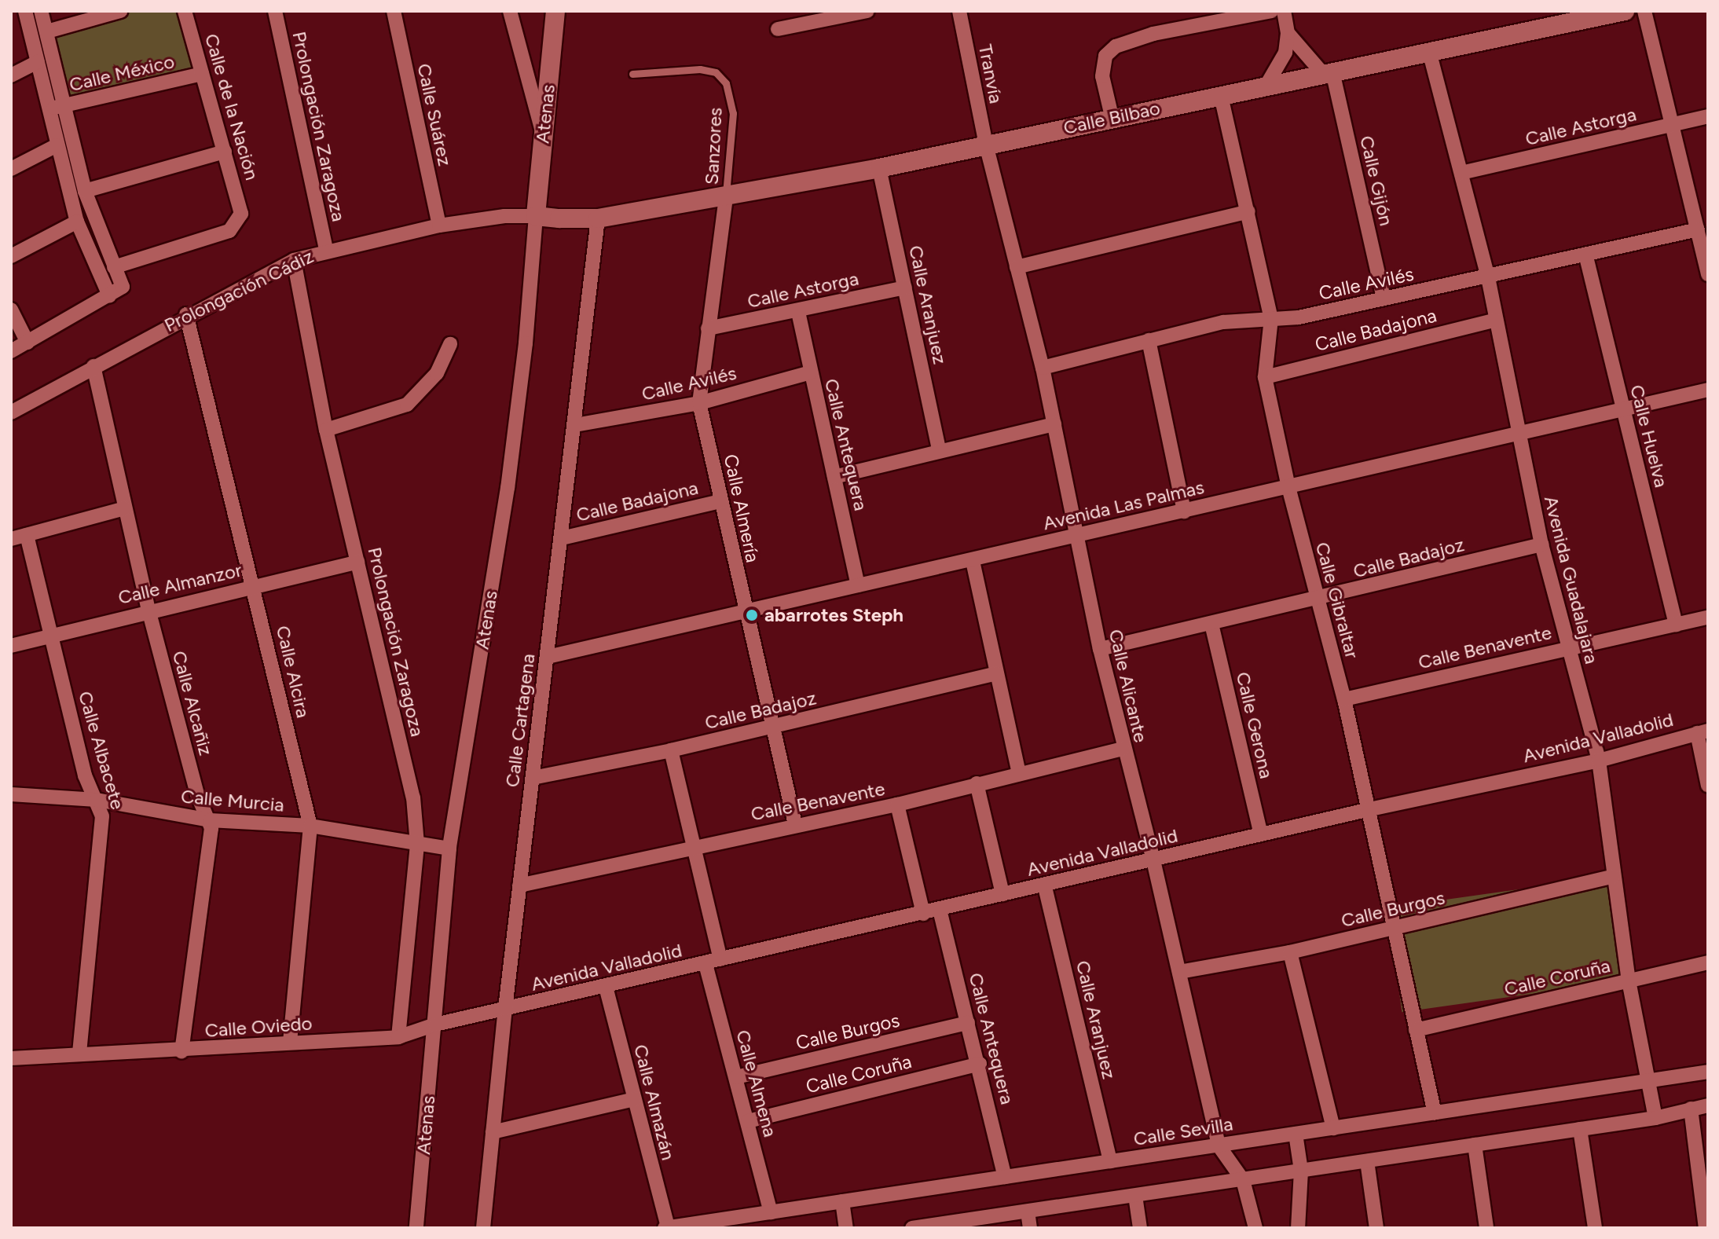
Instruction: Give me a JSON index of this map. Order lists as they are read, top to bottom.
{
  "streets": {
    "street": [
      "Calle México",
      "Tranvía",
      "Calle de la Nación",
      "Atenas",
      "Calle Suárez",
      "Calle Bilbao",
      "Prolongación Zaragoza",
      "Calle Astorga",
      "Calle Gijón",
      "Calle Avilés",
      "Prolongación Cádiz",
      "Calle Aranjuez",
      "Calle Badajona",
      "Calle Huelva",
      "Calle Antequera",
      "Avenida Las Palmas",
      "Calle Almería",
      "Calle Badajoz",
      "Avenida Guadalajara",
      "Calle Almanzor",
      "Calle Gibraltar",
      "Calle Benavente",
      "Calle Alcira",
      "Calle Alicante",
      "Calle Alcañiz",
      "Calle Cartagena",
      "Calle Gerona",
      "Avenida Valladolid",
      "Calle Albacete",
      "Calle Murcia",
      "Calle Burgos",
      "Calle Coruña",
      "Calle Oviedo",
      "Calle Almena",
      "Calle Almazán",
      "Calle Sevilla"
    ],
    "lane": ["Sanzores"]
  },
  "crossings": [
    ["Calle México", "Calle de la Nación"],
    ["Tranvía", "Calle Bilbao"],
    ["Tranvía", "Calle Alicante"],
    ["Atenas", "Prolongación Cádiz"],
    ["Atenas", "Calle Murcia"],
    ["Atenas", "Calle Oviedo"],
    ["Calle Suárez", "Prolongación Cádiz"],
    ["Calle Bilbao", "Sanzores"],
    ["Calle Bilbao", "Calle Gijón"],
    ["Calle Bilbao", "Prolongación Cádiz"],
    ["Calle Bilbao", "Calle Aranjuez"],
    ["Calle Bilbao", "Calle Almería"],
    ["Calle Bilbao", "Avenida Guadalajara"],
    ["Calle Bilbao", "Calle Gibraltar"],
    ["Calle Bilbao", "Calle Alicante"],
    ["Calle Bilbao", "Calle Cartagena"],
    ["Prolongación Zaragoza", "Prolongación Cádiz"],
    ["Prolongación Zaragoza", "Calle Almanzor"],
    ["Prolongación Zaragoza", "Calle Murcia"],
    ["Prolongación Zaragoza", "Calle Oviedo"],
    ["Calle Astorga", "Calle Aranjuez"],
    ["Calle Astorga", "Calle Antequera"],
    ["Calle Astorga", "Calle Almería"],
    ["Calle Astorga", "Avenida Guadalajara"],
    ["Sanzores", "Calle Almería"],
    ["Calle Gijón", "Calle Avilés"],
    ["Calle Avilés", "Calle Huelva"],
    ["Calle Avilés", "Calle Antequera"],
    ["Calle Avilés", "Calle Almería"],
    ["Calle Avilés", "Avenida Guadalajara"],
    ["Calle Avilés", "Calle Gibraltar"],
    ["Calle Avilés", "Calle Alicante"],
    ["Calle Avilés", "Calle Cartagena"],
    ["Prolongación Cádiz", "Calle Alcira"],
    ["Prolongación Cádiz", "Calle Alcañiz"],
    ["Prolongación Cádiz", "Calle Cartagena"],
    ["Calle Aranjuez", "Avenida Valladolid"],
    ["Calle Aranjuez", "Calle Sevilla"],
    ["Calle Badajona", "Calle Almería"],
    ["Calle Badajona", "Avenida Guadalajara"],
    ["Calle Badajona", "Calle Gibraltar"],
    ["Calle Badajona", "Calle Cartagena"],
    ["Calle Huelva", "Avenida Las Palmas"],
    ["Calle Huelva", "Calle Benavente"],
    ["Calle Antequera", "Avenida Las Palmas"],
    ["Calle Antequera", "Avenida Valladolid"],
    ["Calle Antequera", "Calle Burgos"],
    ["Calle Antequera", "Calle Coruña"],
    ["Calle Antequera", "Calle Sevilla"],
    ["Avenida Las Palmas", "Calle Almería"],
    ["Avenida Las Palmas", "Avenida Guadalajara"],
    ["Avenida Las Palmas", "Calle Gibraltar"],
    ["Avenida Las Palmas", "Calle Alicante"],
    ["Avenida Las Palmas", "Calle Cartagena"],
    ["Calle Almería", "Calle Badajoz"],
    ["Calle Almería", "Calle Benavente"],
    ["Calle Badajoz", "Avenida Guadalajara"],
    ["Calle Badajoz", "Calle Gibraltar"],
    ["Calle Badajoz", "Calle Alicante"],
    ["Calle Badajoz", "Calle Cartagena"],
    ["Calle Badajoz", "Calle Gerona"],
    ["Avenida Guadalajara", "Calle Benavente"],
    ["Avenida Guadalajara", "Avenida Valladolid"],
    ["Avenida Guadalajara", "Calle Burgos"],
    ["Avenida Guadalajara", "Calle Coruña"],
    ["Avenida Guadalajara", "Calle Sevilla"],
    ["Calle Almanzor", "Calle Alcira"],
    ["Calle Almanzor", "Calle Alcañiz"],
    ["Calle Almanzor", "Calle Albacete"],
    ["Calle Gibraltar", "Calle Benavente"],
    ["Calle Gibraltar", "Avenida Valladolid"],
    ["Calle Gibraltar", "Calle Burgos"],
    ["Calle Gibraltar", "Calle Coruña"],
    ["Calle Gibraltar", "Calle Sevilla"],
    ["Calle Benavente", "Calle Alicante"],
    ["Calle Benavente", "Calle Cartagena"],
    ["Calle Alcira", "Calle Murcia"],
    ["Calle Alcira", "Calle Oviedo"],
    ["Calle Alicante", "Avenida Valladolid"],
    ["Calle Alicante", "Calle Burgos"],
    ["Calle Alicante", "Calle Sevilla"],
    ["Calle Alcañiz", "Calle Murcia"],
    ["Calle Alcañiz", "Calle Oviedo"],
    ["Calle Cartagena", "Avenida Valladolid"],
    ["Calle Cartagena", "Calle Oviedo"],
    ["Calle Gerona", "Avenida Valladolid"],
    ["Avenida Valladolid", "Calle Oviedo"],
    ["Avenida Valladolid", "Calle Almena"],
    ["Avenida Valladolid", "Calle Almazán"],
    ["Calle Albacete", "Calle Murcia"],
    ["Calle Albacete", "Calle Oviedo"],
    ["Calle Burgos", "Calle Almena"],
    ["Calle Coruña", "Calle Almena"],
    ["Calle Almena", "Calle Sevilla"],
    ["Calle Almazán", "Calle Sevilla"]
  ],
  "places": ["abarrotes Steph"]
}
